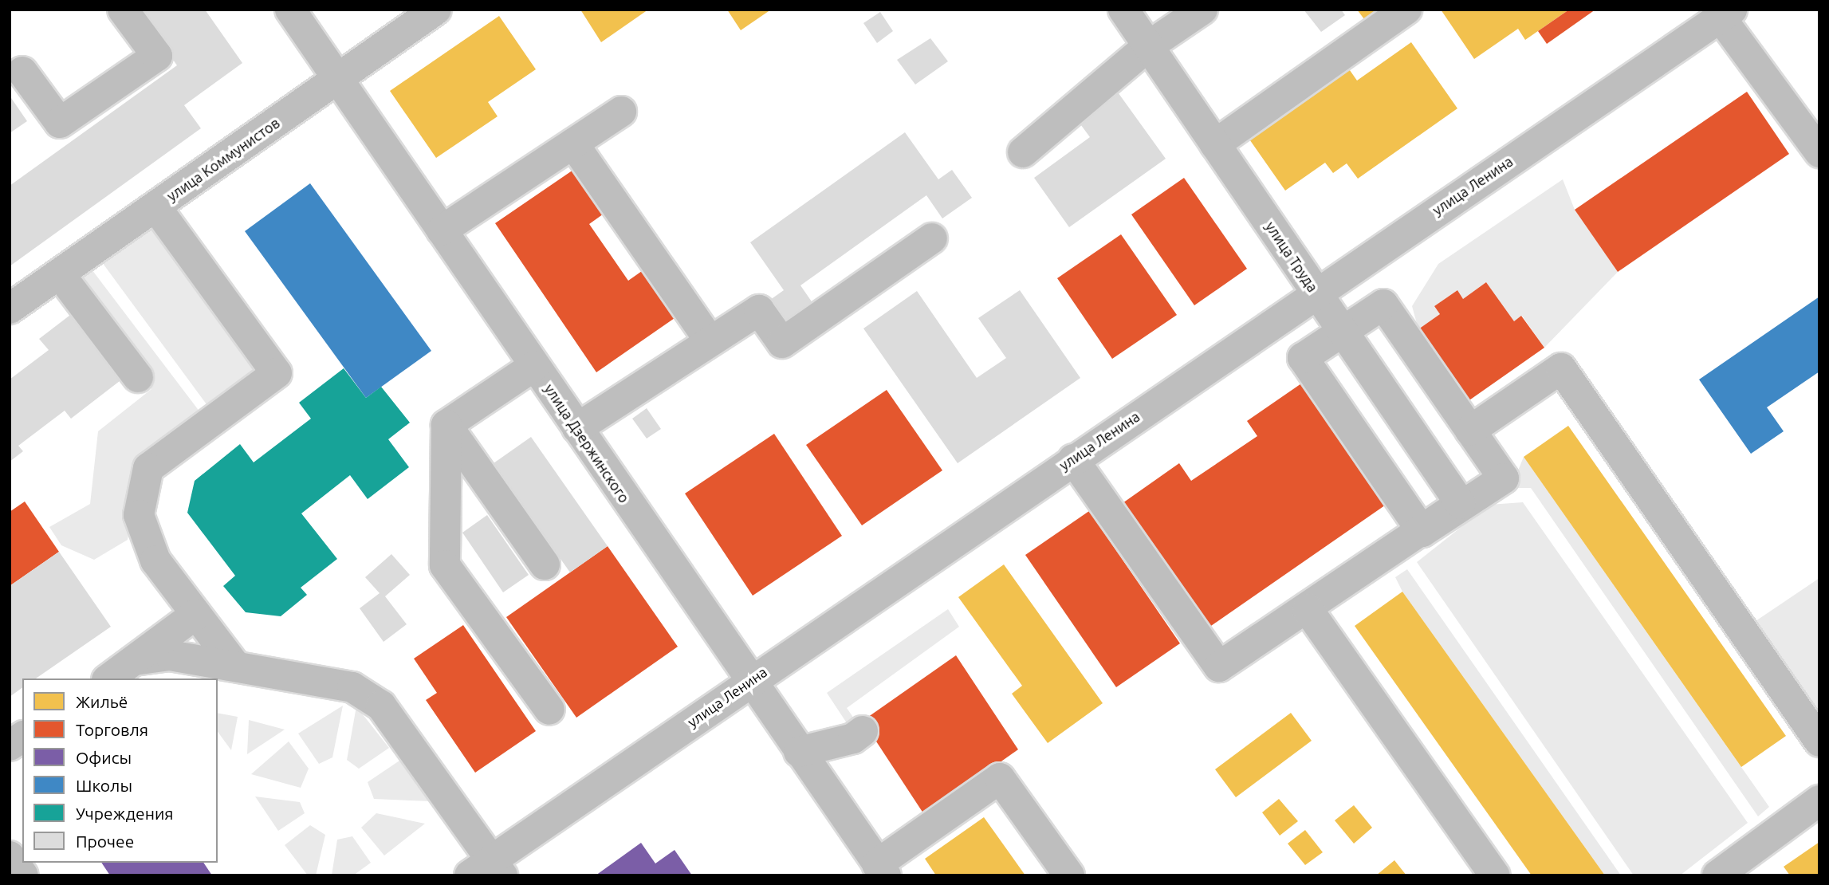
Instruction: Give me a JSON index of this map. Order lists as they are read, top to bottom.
{
  "streets": {
    "street": [
      "улица Коммунистов",
      "улица Ленина",
      "улица Труда",
      "улица Дзержинского"
    ]
  },
  "crossings": [
    ["улица Коммунистов", "улица Дзержинского"],
    ["улица Ленина", "улица Труда"],
    ["улица Ленина", "улица Дзержинского"]
  ],
  "legend": [
    "Жильё",
    "Торговля",
    "Офисы",
    "Школы",
    "Учреждения",
    "Прочее"
  ]
}
